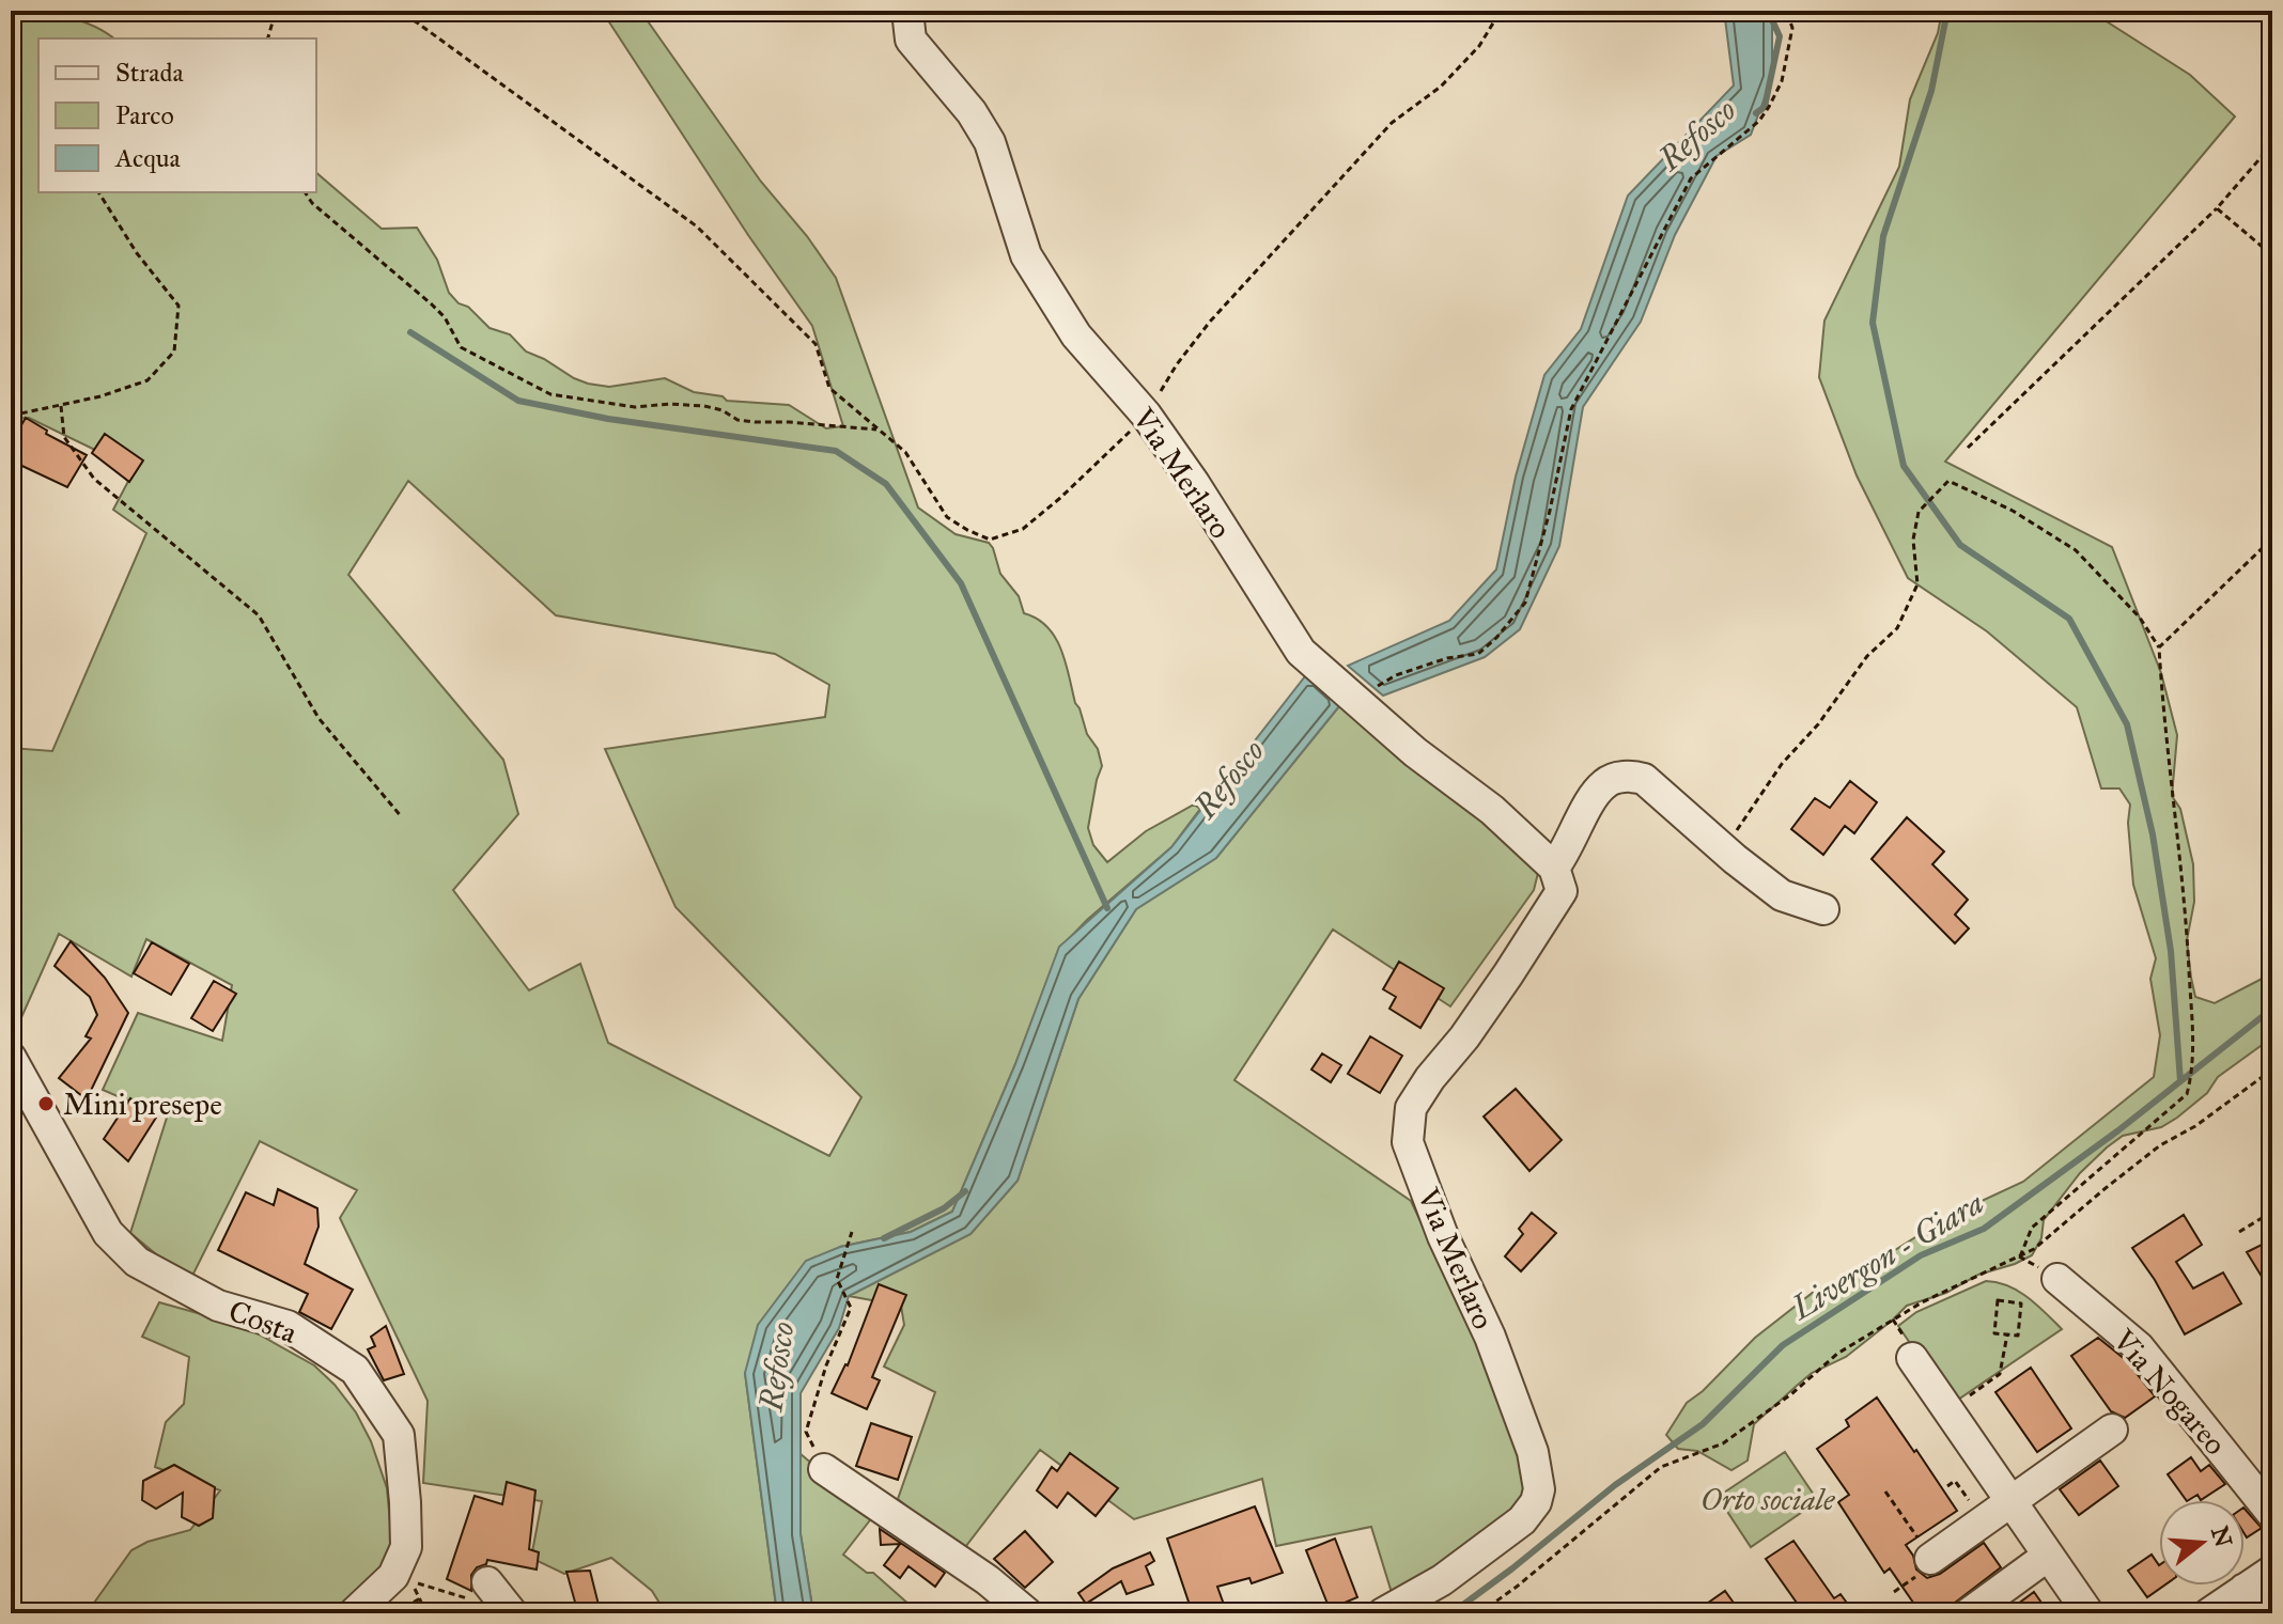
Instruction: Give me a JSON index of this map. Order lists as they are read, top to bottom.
{
  "streets": {
    "street": ["Via Merlaro", "Costa", "Via Nogareo"]
  },
  "water": ["Refosco", "Livergon - Giara"],
  "parks": ["Orto sociale"],
  "places": ["Mini presepe"],
  "legend": ["Strada", "Parco", "Acqua"],
  "north": "right"
}
